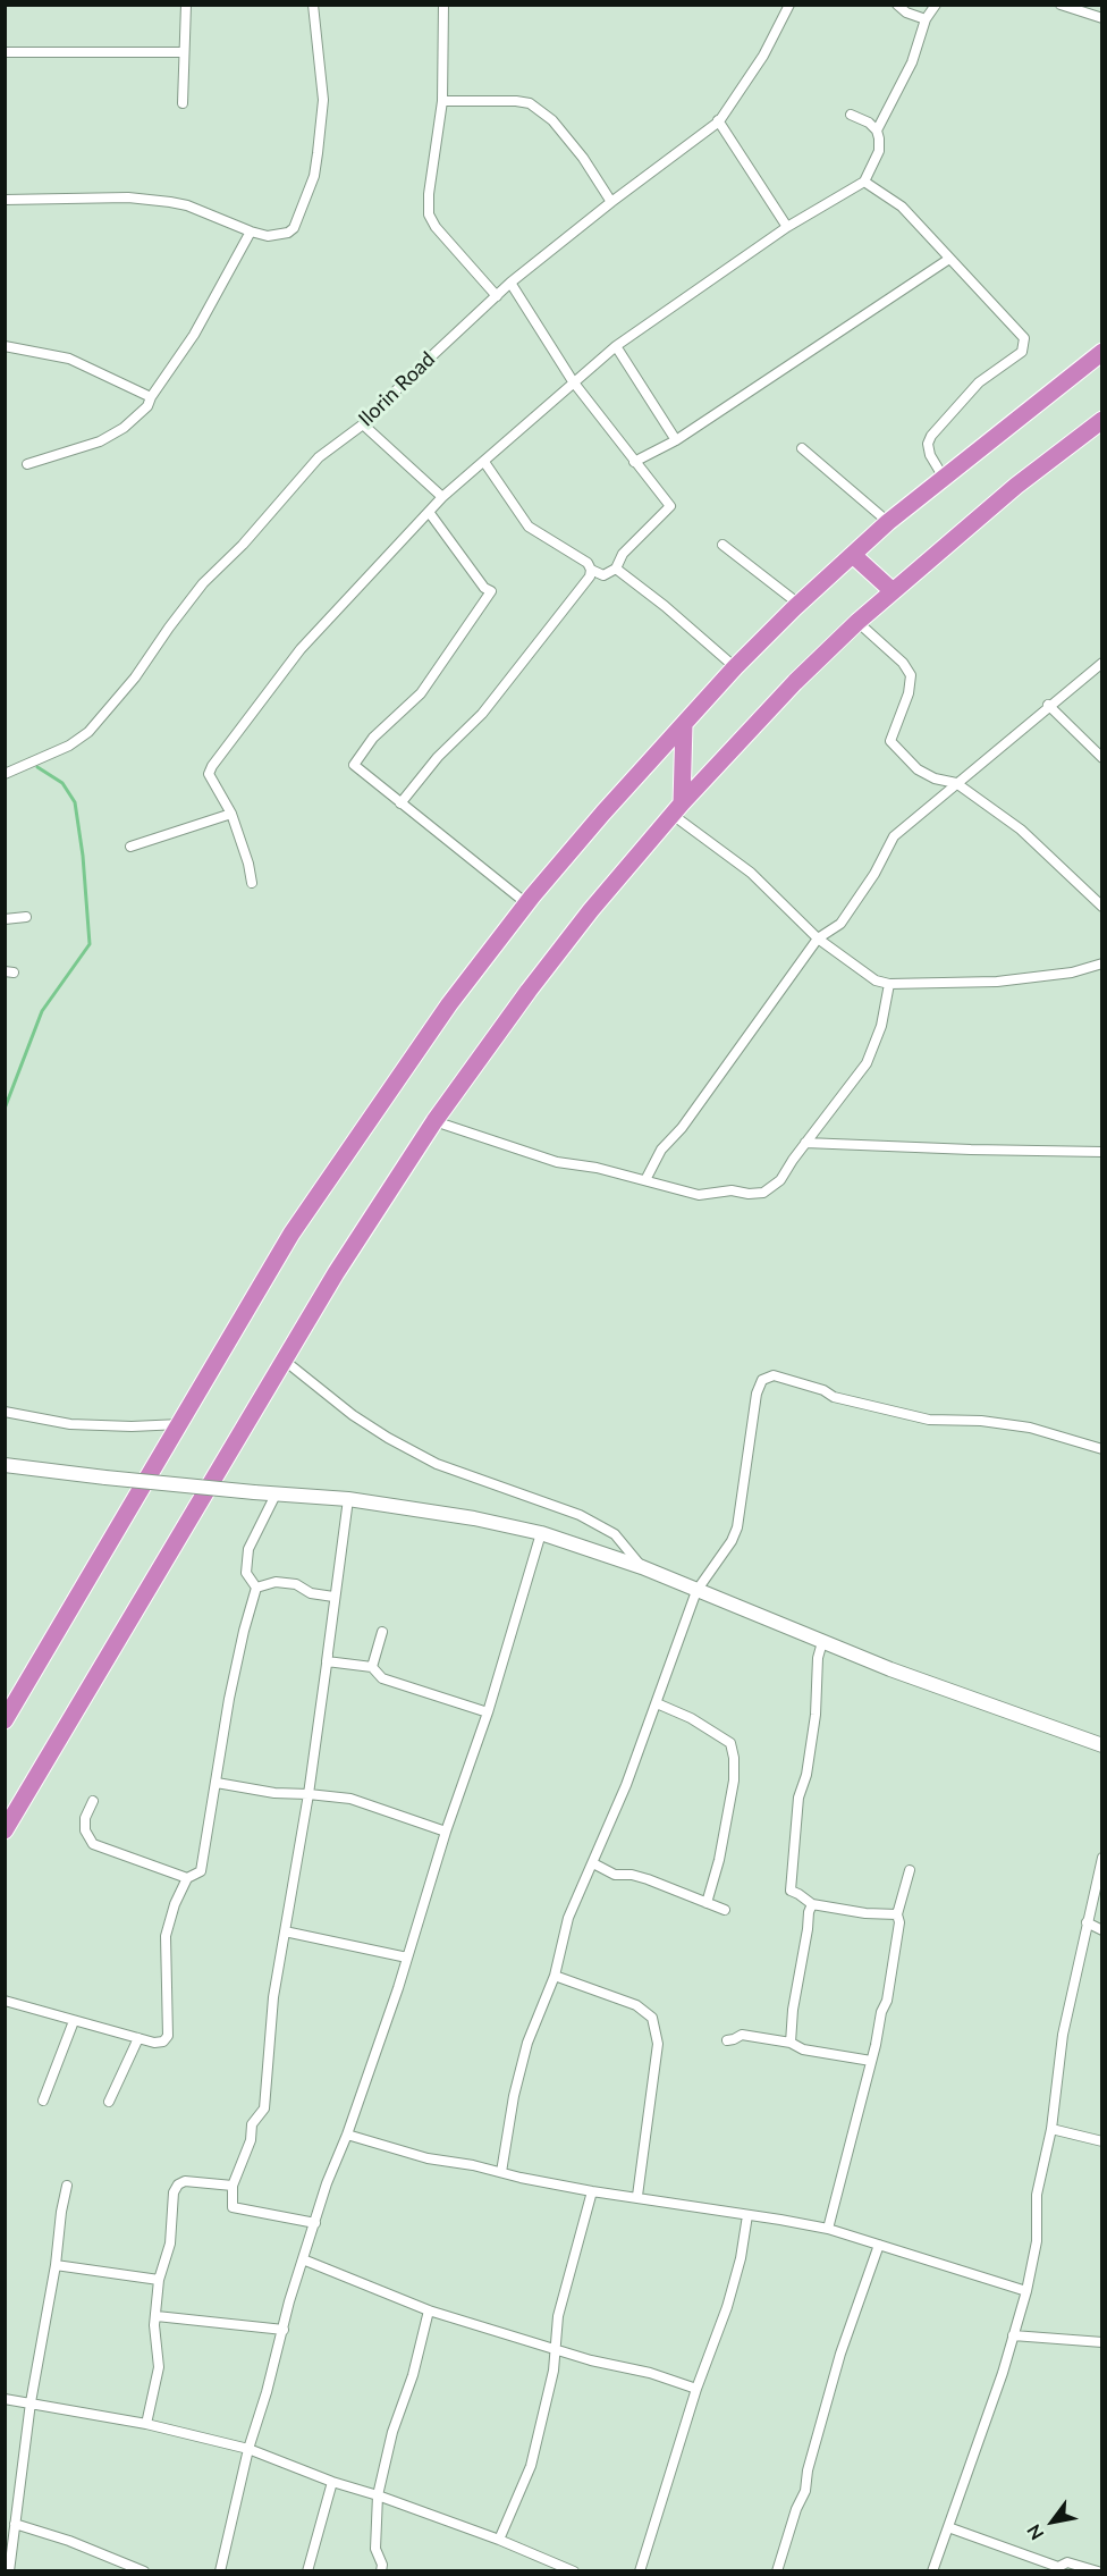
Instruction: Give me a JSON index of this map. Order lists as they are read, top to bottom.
{
  "streets": {
    "street": ["Ilorin Road"]
  },
  "north": "bottom left"
}
